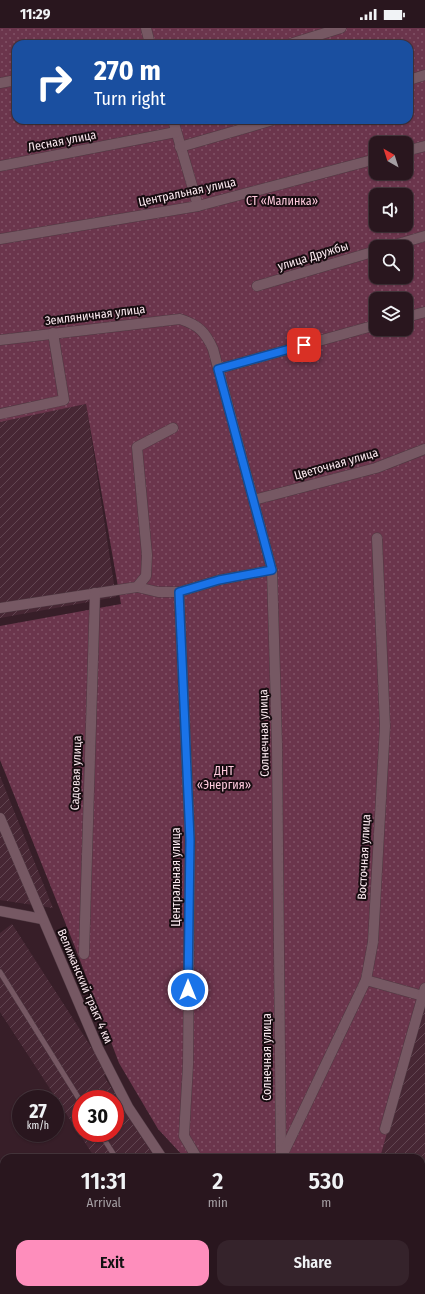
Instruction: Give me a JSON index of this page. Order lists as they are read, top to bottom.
{
  "streets": {
    "street": [
      "Лесная улица",
      "Центральная улица",
      "улица Дружбы",
      "Земляничная улица",
      "Цветочная улица",
      "Солнечная улица",
      "Садовая улица",
      "Восточная улица",
      "Велижанский тракт 4 км"
    ]
  },
  "crossings": [
    ["Земляничная улица", "Солнечная улица"],
    ["Цветочная улица", "Солнечная улица"]
  ],
  "parks": ["CТ «Малинка»", "ДНТ «Энергия»"],
  "north": "top left",
  "page": {
    "status": "11:29",
    "turn": ["270 m", "Turn right"],
    "speed": "27 km/h",
    "limit": "30",
    "eta": [
      "11:31",
      "Arrival",
      "2",
      "min",
      "530",
      "m"
    ],
    "buttons": ["Exit", "Share"]
  }
}
